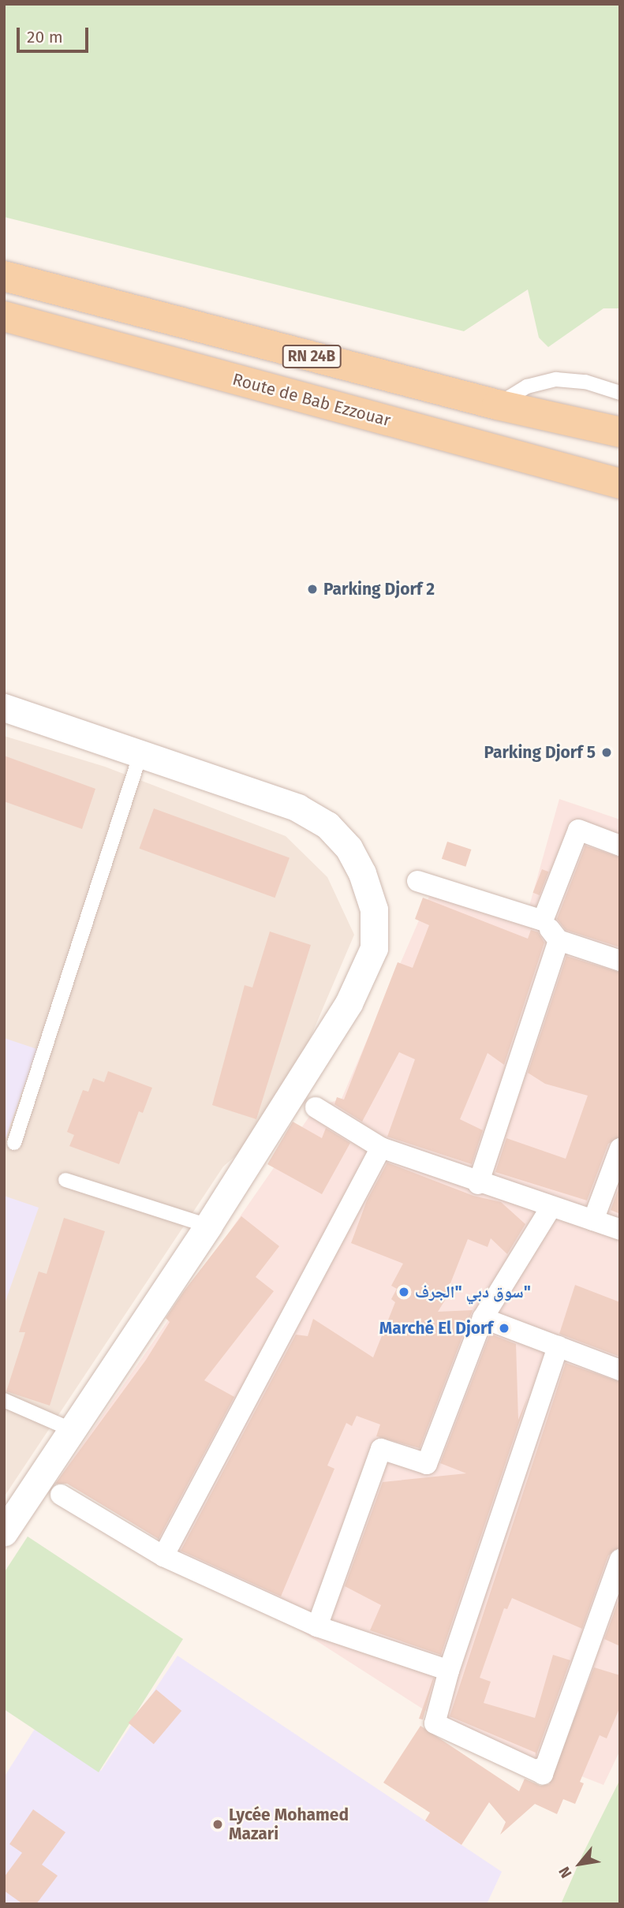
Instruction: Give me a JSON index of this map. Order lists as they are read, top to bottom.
{
  "streets": {
    "main road": ["RN 24B", "Route de Bab Ezzouar"]
  },
  "places": [
    "Parking Djorf 2",
    "Parking Djorf 5",
    "سوق دبي \"الجرف\"",
    "Marché El Djorf",
    "Lycée Mohamed Mazari"
  ],
  "scale_bar": "20 m",
  "north": "bottom left"
}
